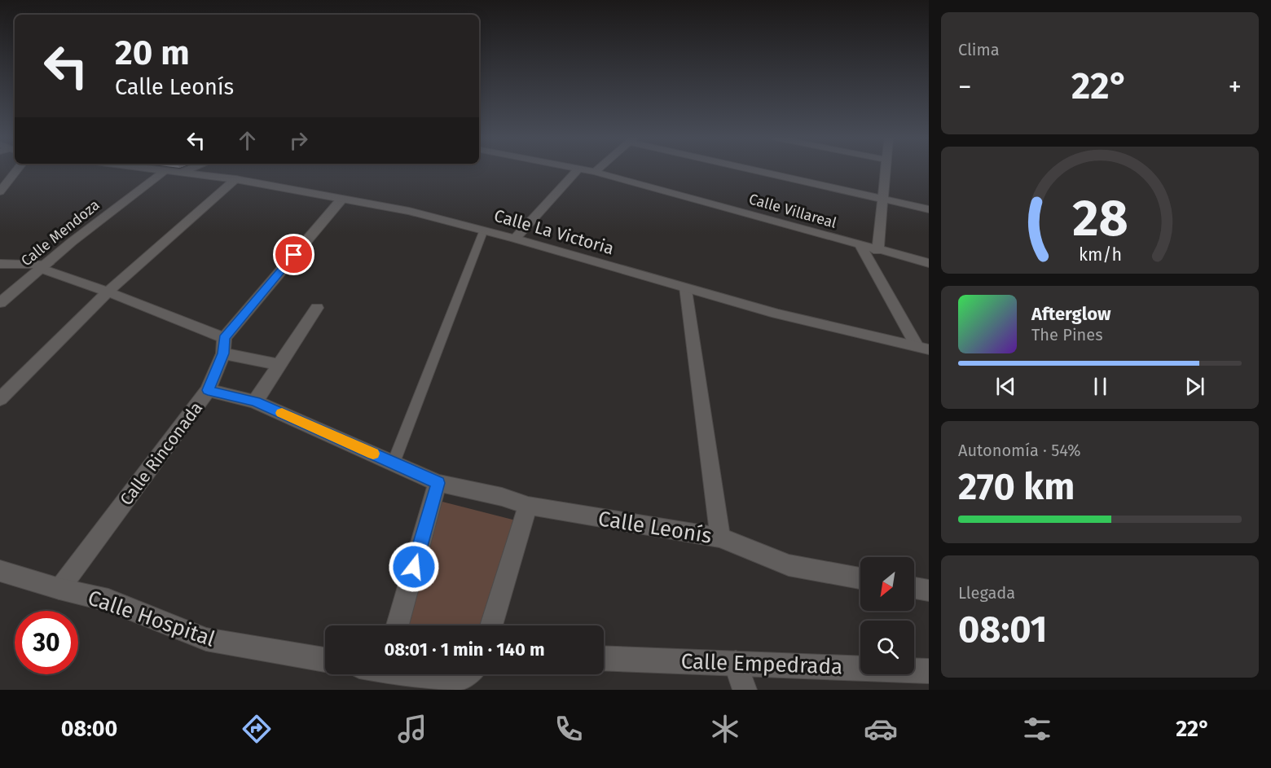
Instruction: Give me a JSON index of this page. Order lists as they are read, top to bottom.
{
  "streets": {
    "street": [
      "Calle Villareal",
      "Calle La Victoria",
      "Calle Mendoza",
      "Calle Rinconada",
      "Calle Leonís",
      "Calle Hospital",
      "Calle Empedrada"
    ]
  },
  "crossings": [
    ["Calle La Victoria", "Calle Mendoza"],
    ["Calle La Victoria", "Calle Rinconada"],
    ["Calle Rinconada", "Calle Leonís"],
    ["Calle Rinconada", "Calle Hospital"]
  ],
  "north": "bottom left",
  "page": {
    "tile": [
      "Clima",
      ["Autonomía · 54%", "270 km"],
      ["Llegada", "08:01"]
    ],
    "turn": ["20 m", "Calle Leonís"],
    "heat": ["−", "22°", "+"],
    "song": ["Afterglow", "The Pines"],
    "limit": "30",
    "trip": "08:01 · 1 min · 140 m",
    "tabs": ["08:00", "22°"],
    "gauge": ["28", "km/h"]
  }
}
